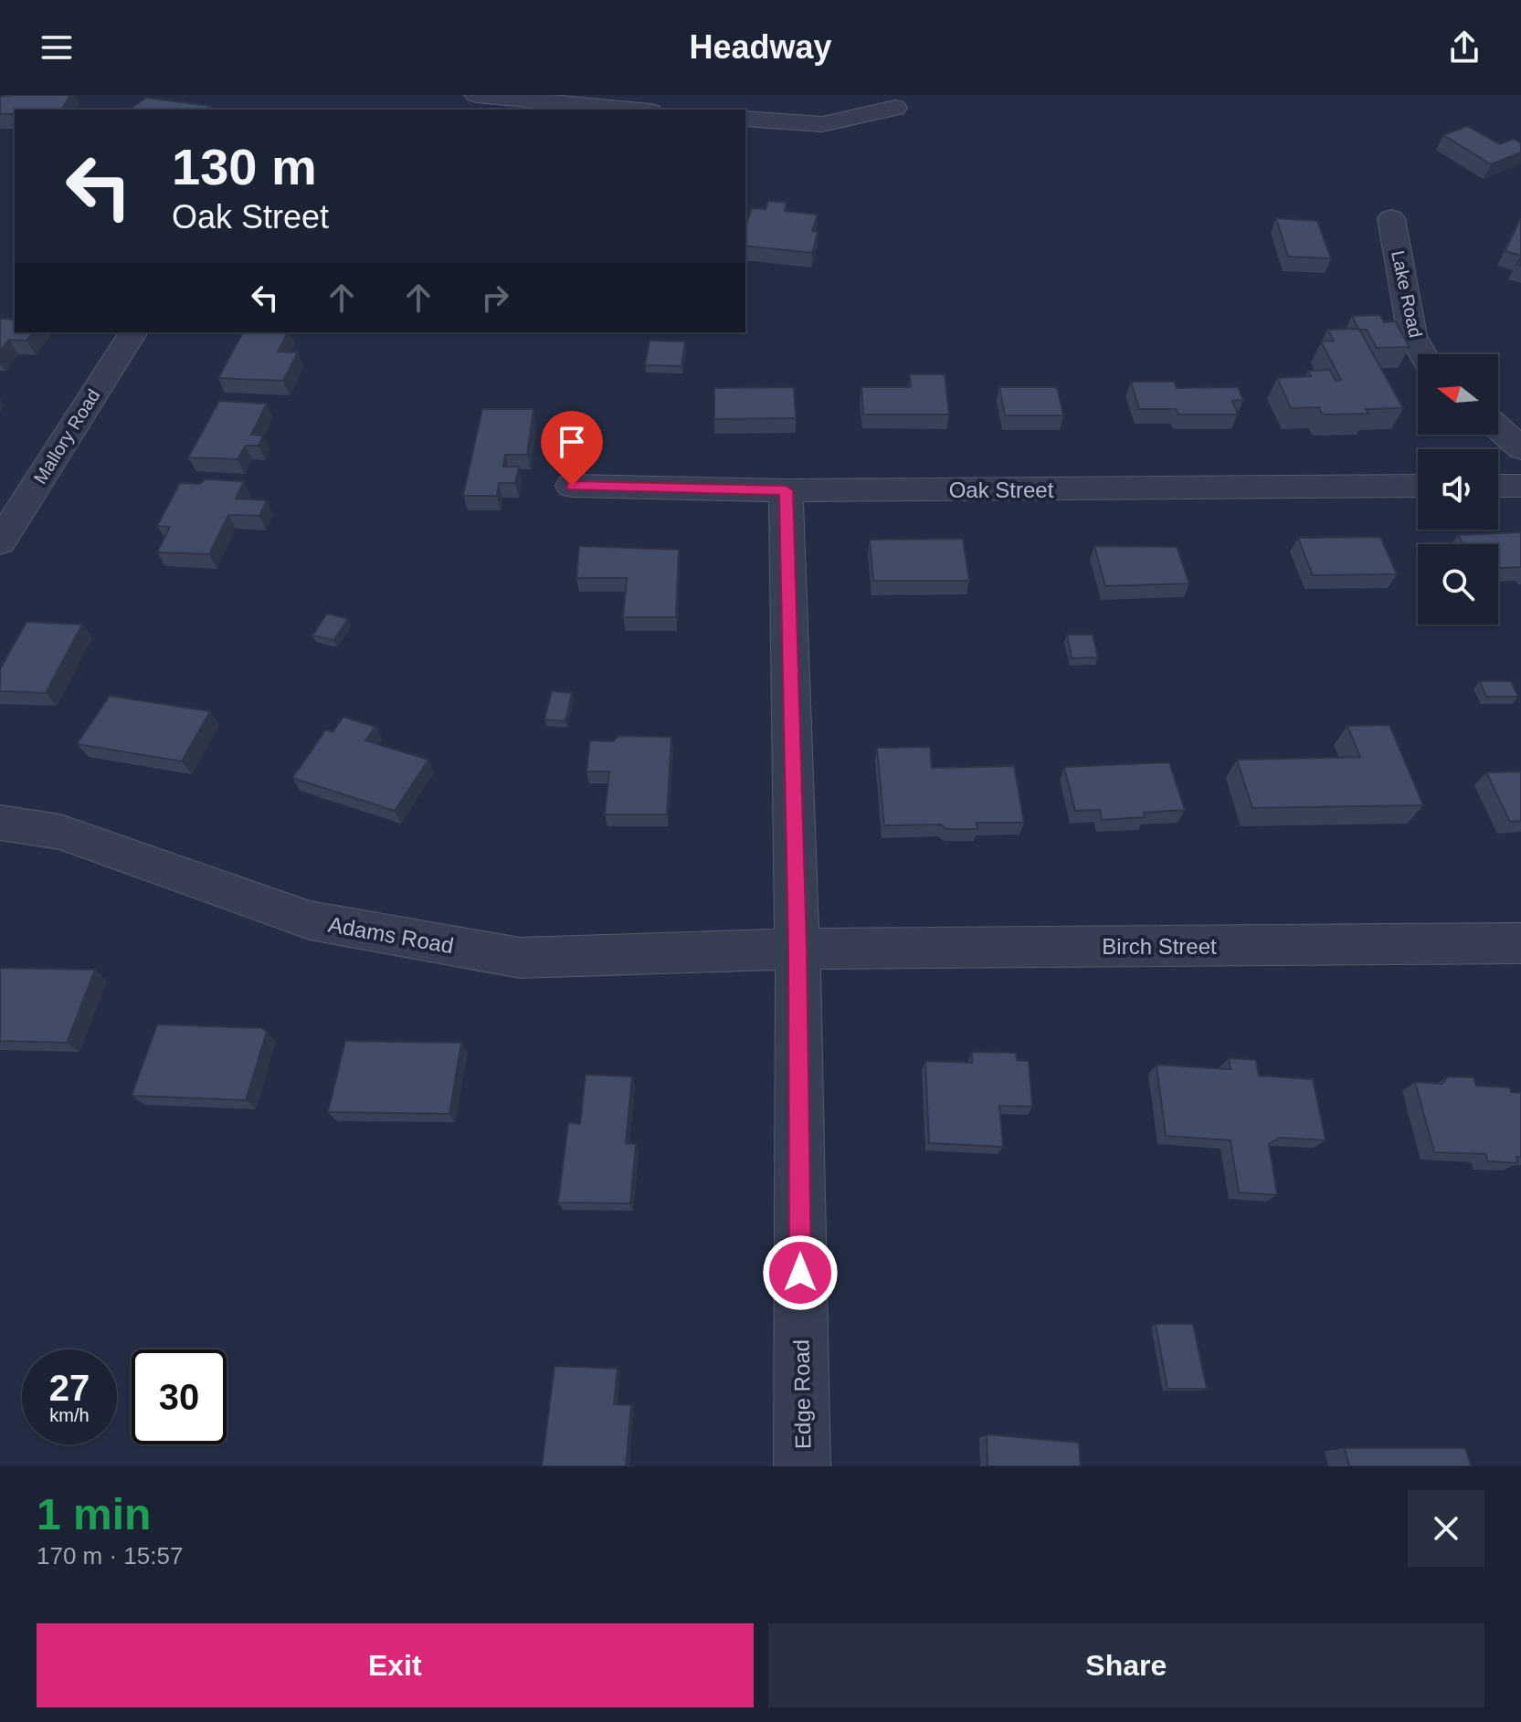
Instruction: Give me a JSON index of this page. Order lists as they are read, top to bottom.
{
  "streets": {
    "street": [
      "Lake Road",
      "Mallory Road",
      "Oak Street",
      "Adams Road",
      "Birch Street",
      "Edge Road"
    ]
  },
  "crossings": [
    ["Oak Street", "Edge Road"],
    ["Adams Road", "Birch Street"],
    ["Adams Road", "Edge Road"],
    ["Birch Street", "Edge Road"]
  ],
  "north": "left",
  "page": {
    "header": "Headway",
    "turn": ["130 m", "Oak Street"],
    "speed": "27 km/h",
    "limit": "30",
    "heading": ["1 min", "170 m · 15:57"],
    "buttons": ["Exit", "Share"]
  }
}
